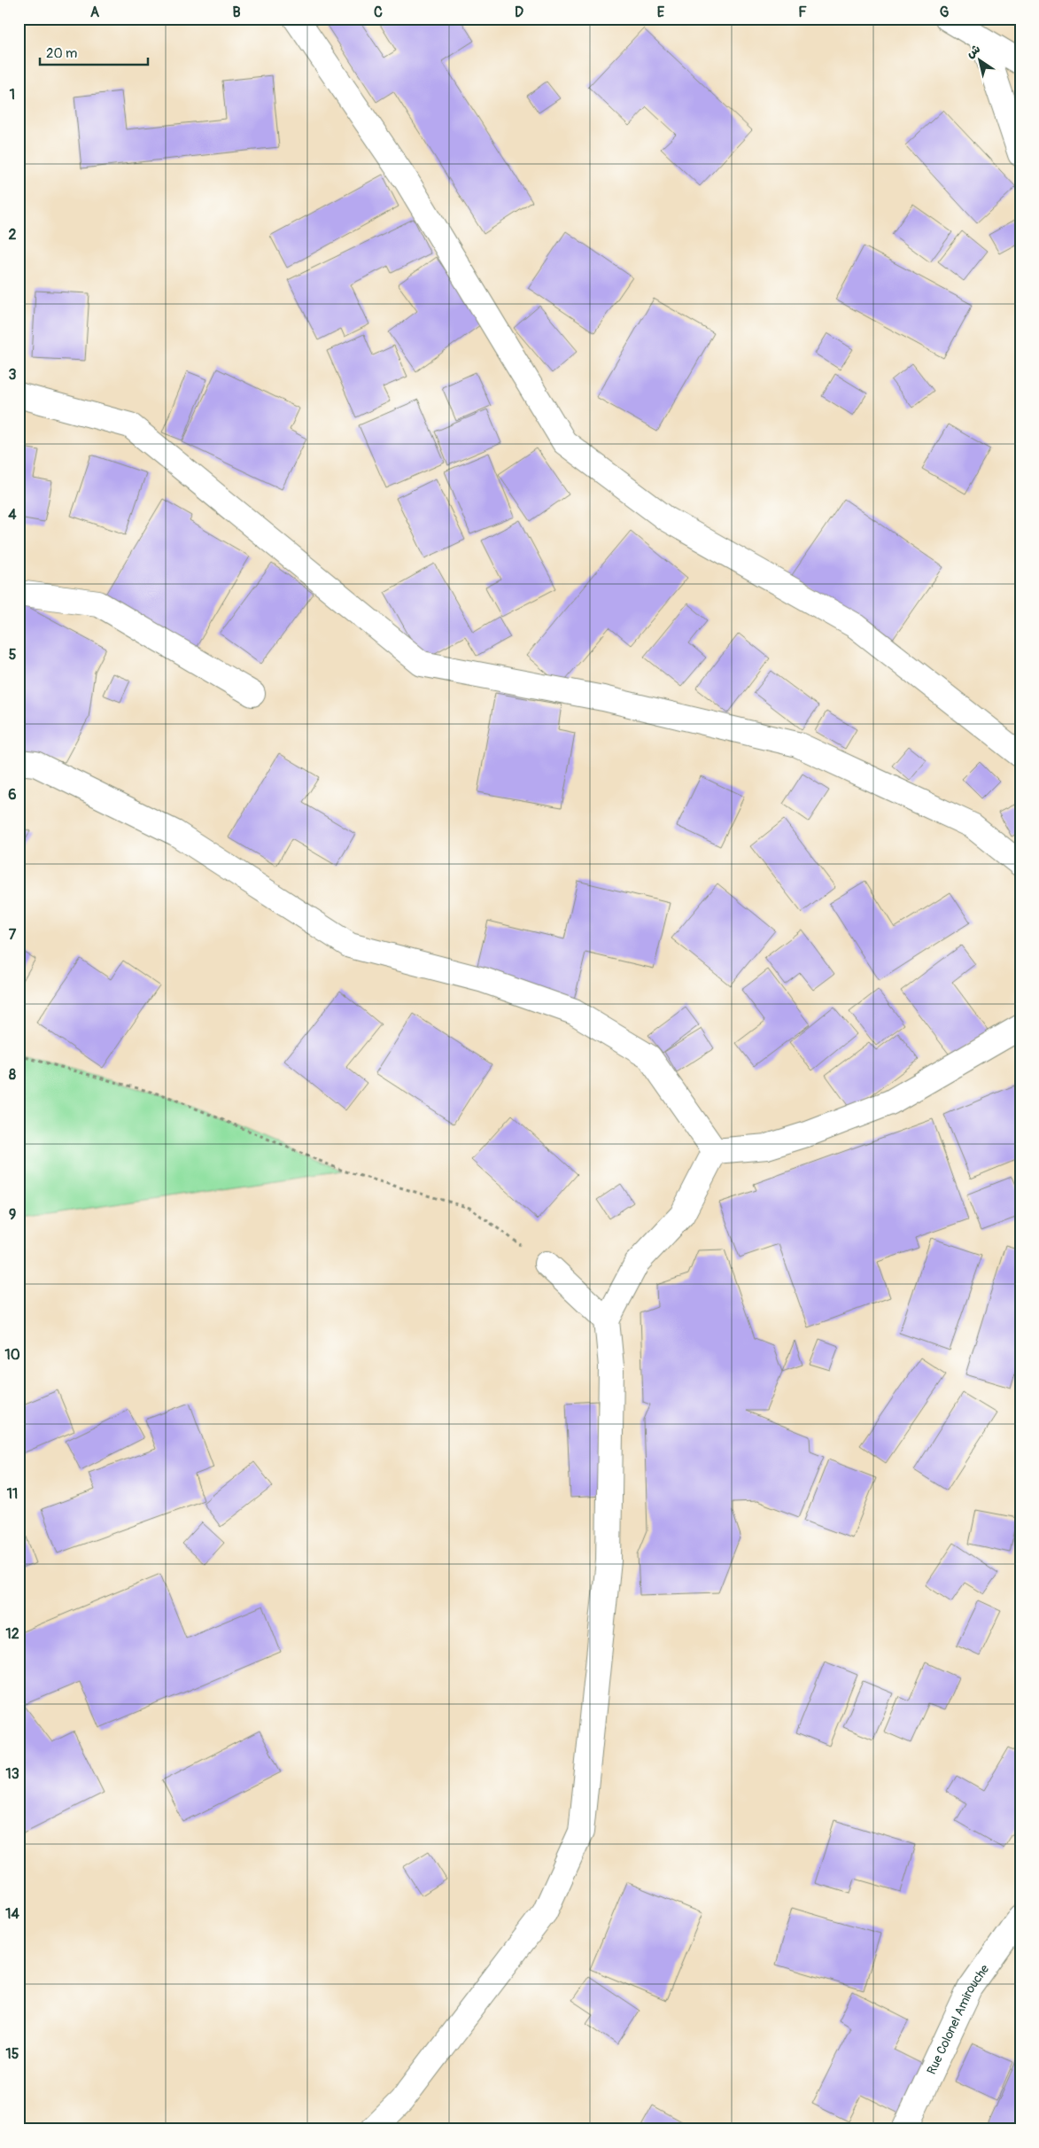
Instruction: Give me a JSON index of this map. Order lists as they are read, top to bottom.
{
  "streets": {
    "street": ["Rue Colonel Amirouche"]
  },
  "scale_bar": "20 m",
  "north": "top left",
  "grid": {
    "columns": [
      "A",
      "B",
      "C",
      "D",
      "E",
      "F",
      "G"
    ],
    "rows": [
      "1",
      "2",
      "3",
      "4",
      "5",
      "6",
      "7",
      "8",
      "9",
      "10",
      "11",
      "12",
      "13",
      "14",
      "15"
    ]
  }
}
